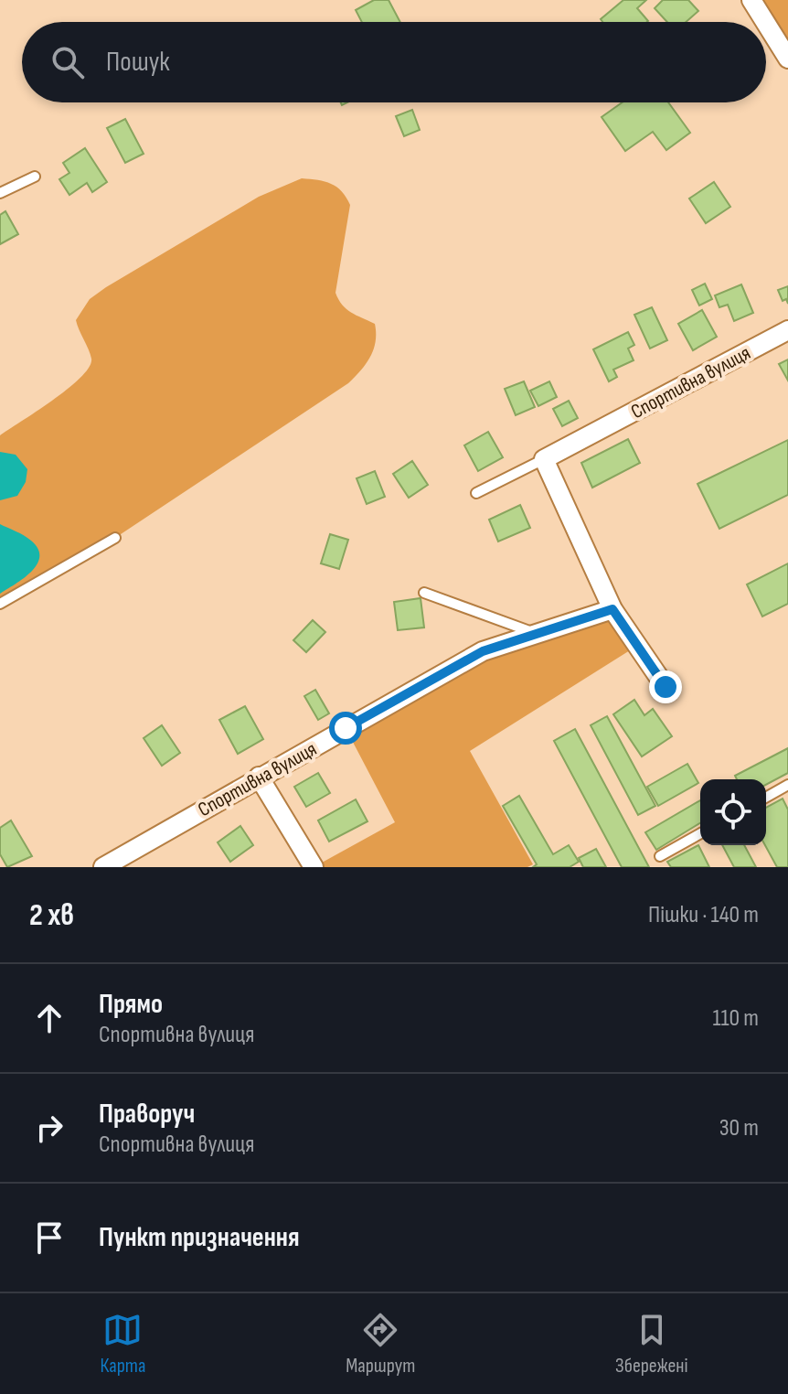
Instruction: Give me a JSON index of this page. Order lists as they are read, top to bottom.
{
  "streets": {
    "street": ["Спортивна вулиця"]
  },
  "page": {
    "search": "Пошук",
    "heading": ["2 хв", "Пішки · 140 m"],
    "list": [
      ["Прямо", "Спортивна вулиця", "110 m"],
      ["Праворуч", "Спортивна вулиця", "30 m"],
      "Пункт призначення"
    ],
    "nav": ["Карта", "Маршрут", "Збережені"]
  }
}
